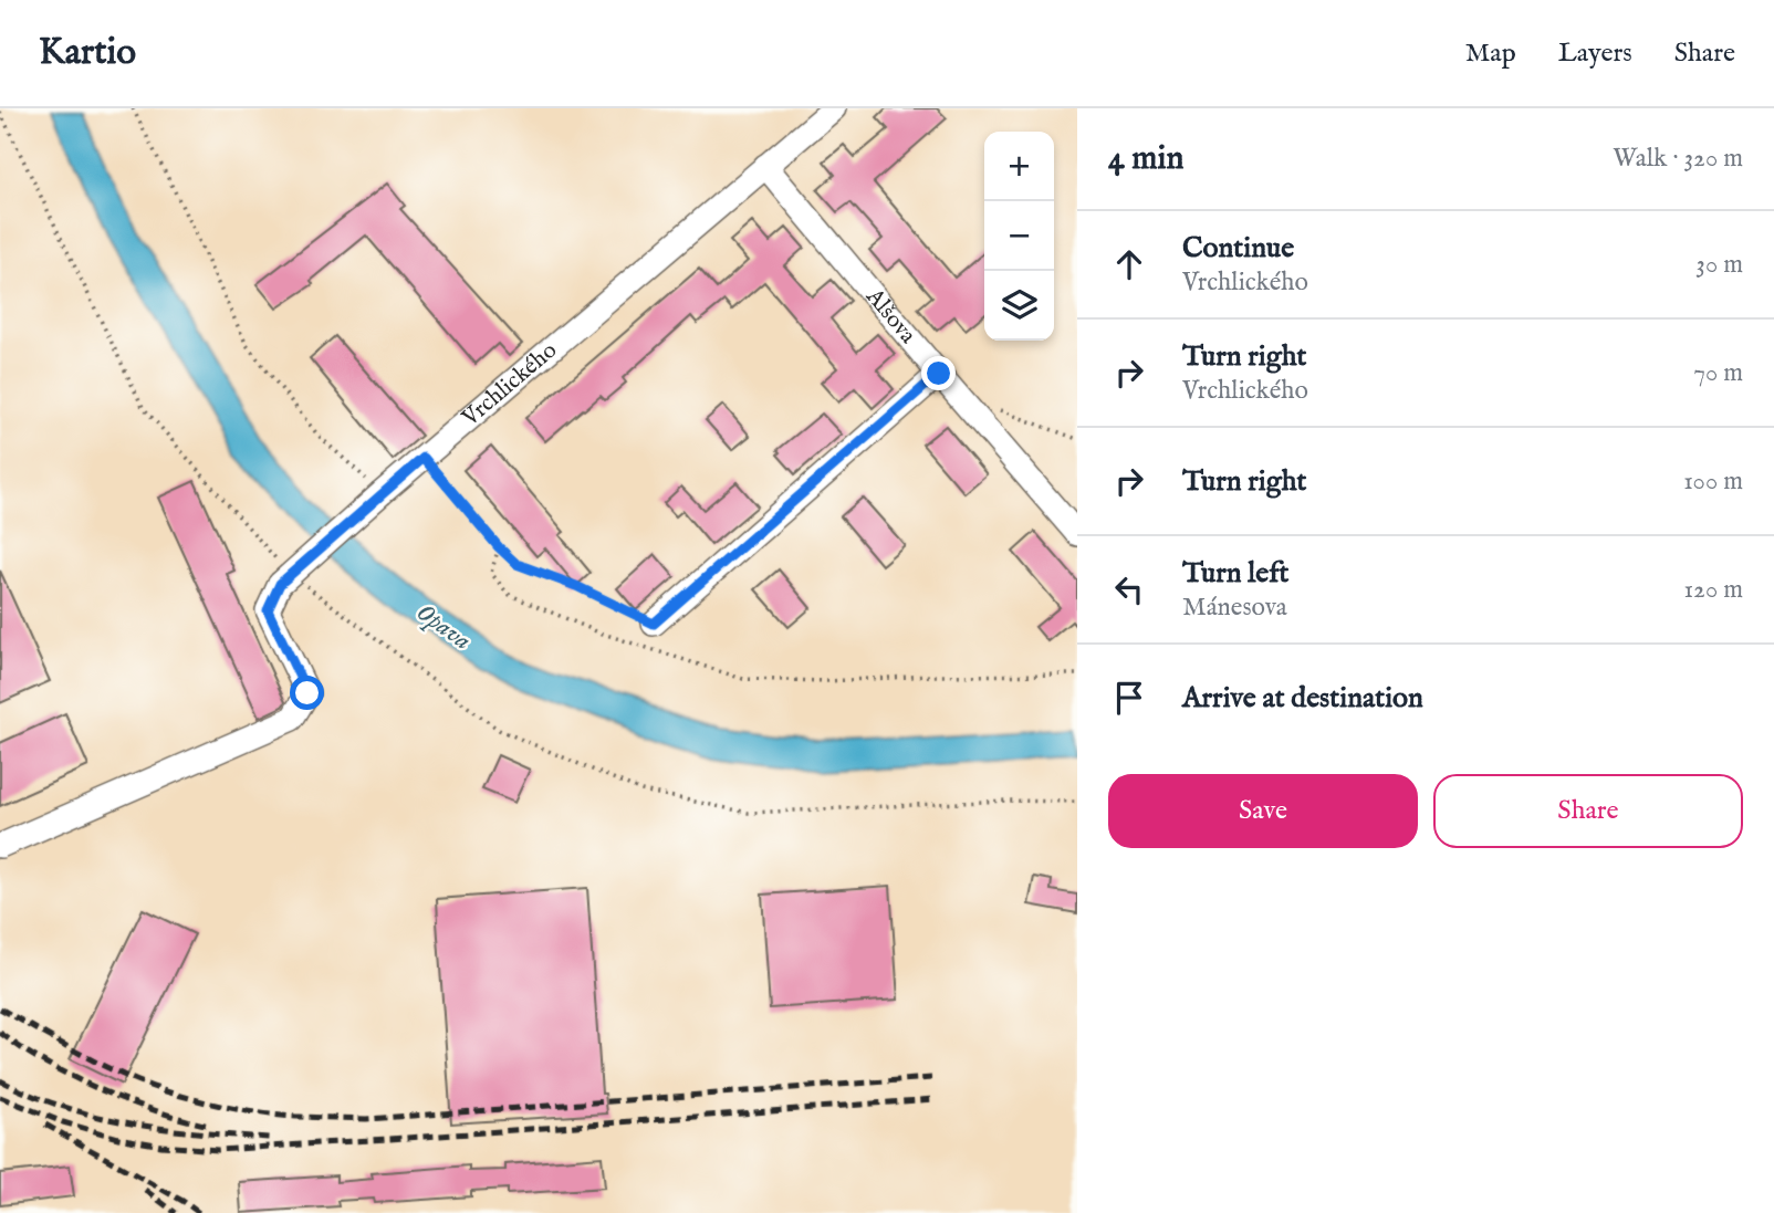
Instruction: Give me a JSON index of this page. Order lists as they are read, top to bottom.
{
  "streets": {
    "street": ["Alšova", "Vrchlického"]
  },
  "crossings": [
    ["Alšova", "Vrchlického"]
  ],
  "water": ["Opava"],
  "page": {
    "header": "Kartio",
    "nav": ["Map", "Layers", "Share"],
    "heading": ["4 min", "Walk · 320 m"],
    "map_buttons": ["+", "−"],
    "list": [
      ["Continue", "Vrchlického", "30 m"],
      ["Turn right", "Vrchlického", "70 m"],
      ["Turn right", "100 m"],
      ["Turn left", "Mánesova", "120 m"],
      "Arrive at destination"
    ],
    "buttons": ["Save", "Share"]
  }
}
